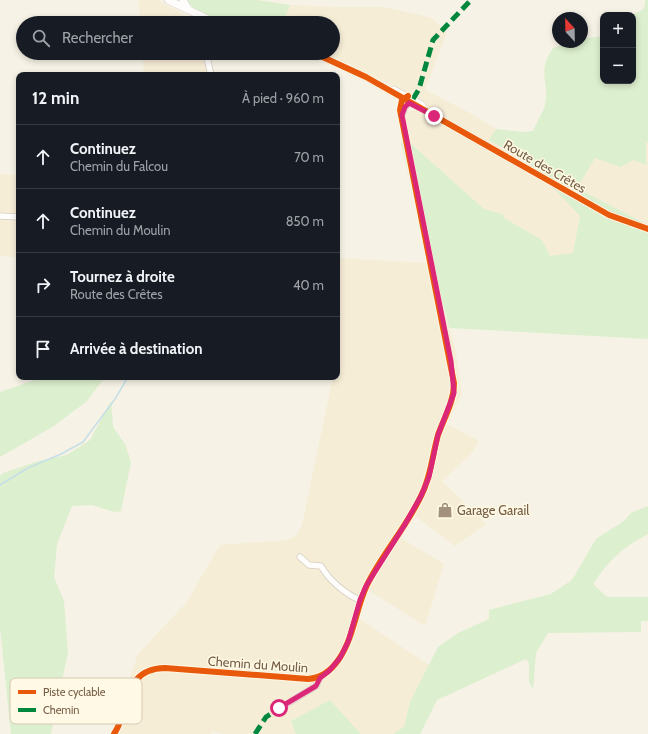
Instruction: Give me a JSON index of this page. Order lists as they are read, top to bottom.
{
  "streets": {
    "street": ["Route des Crêtes", "Chemin du Moulin"]
  },
  "crossings": [
    ["Route des Crêtes", "Chemin du Moulin"]
  ],
  "places": {
    "shop": ["Garage Garail"]
  },
  "legend": ["Piste cyclable", "Chemin"],
  "north": "top",
  "page": {
    "map_buttons": ["+", "−"],
    "search": "Rechercher",
    "heading": ["12 min", "À pied · 960 m"],
    "list": [
      ["Continuez", "Chemin du Falcou", "70 m"],
      ["Continuez", "Chemin du Moulin", "850 m"],
      ["Tournez à droite", "Route des Crêtes", "40 m"],
      "Arrivée à destination"
    ]
  }
}
